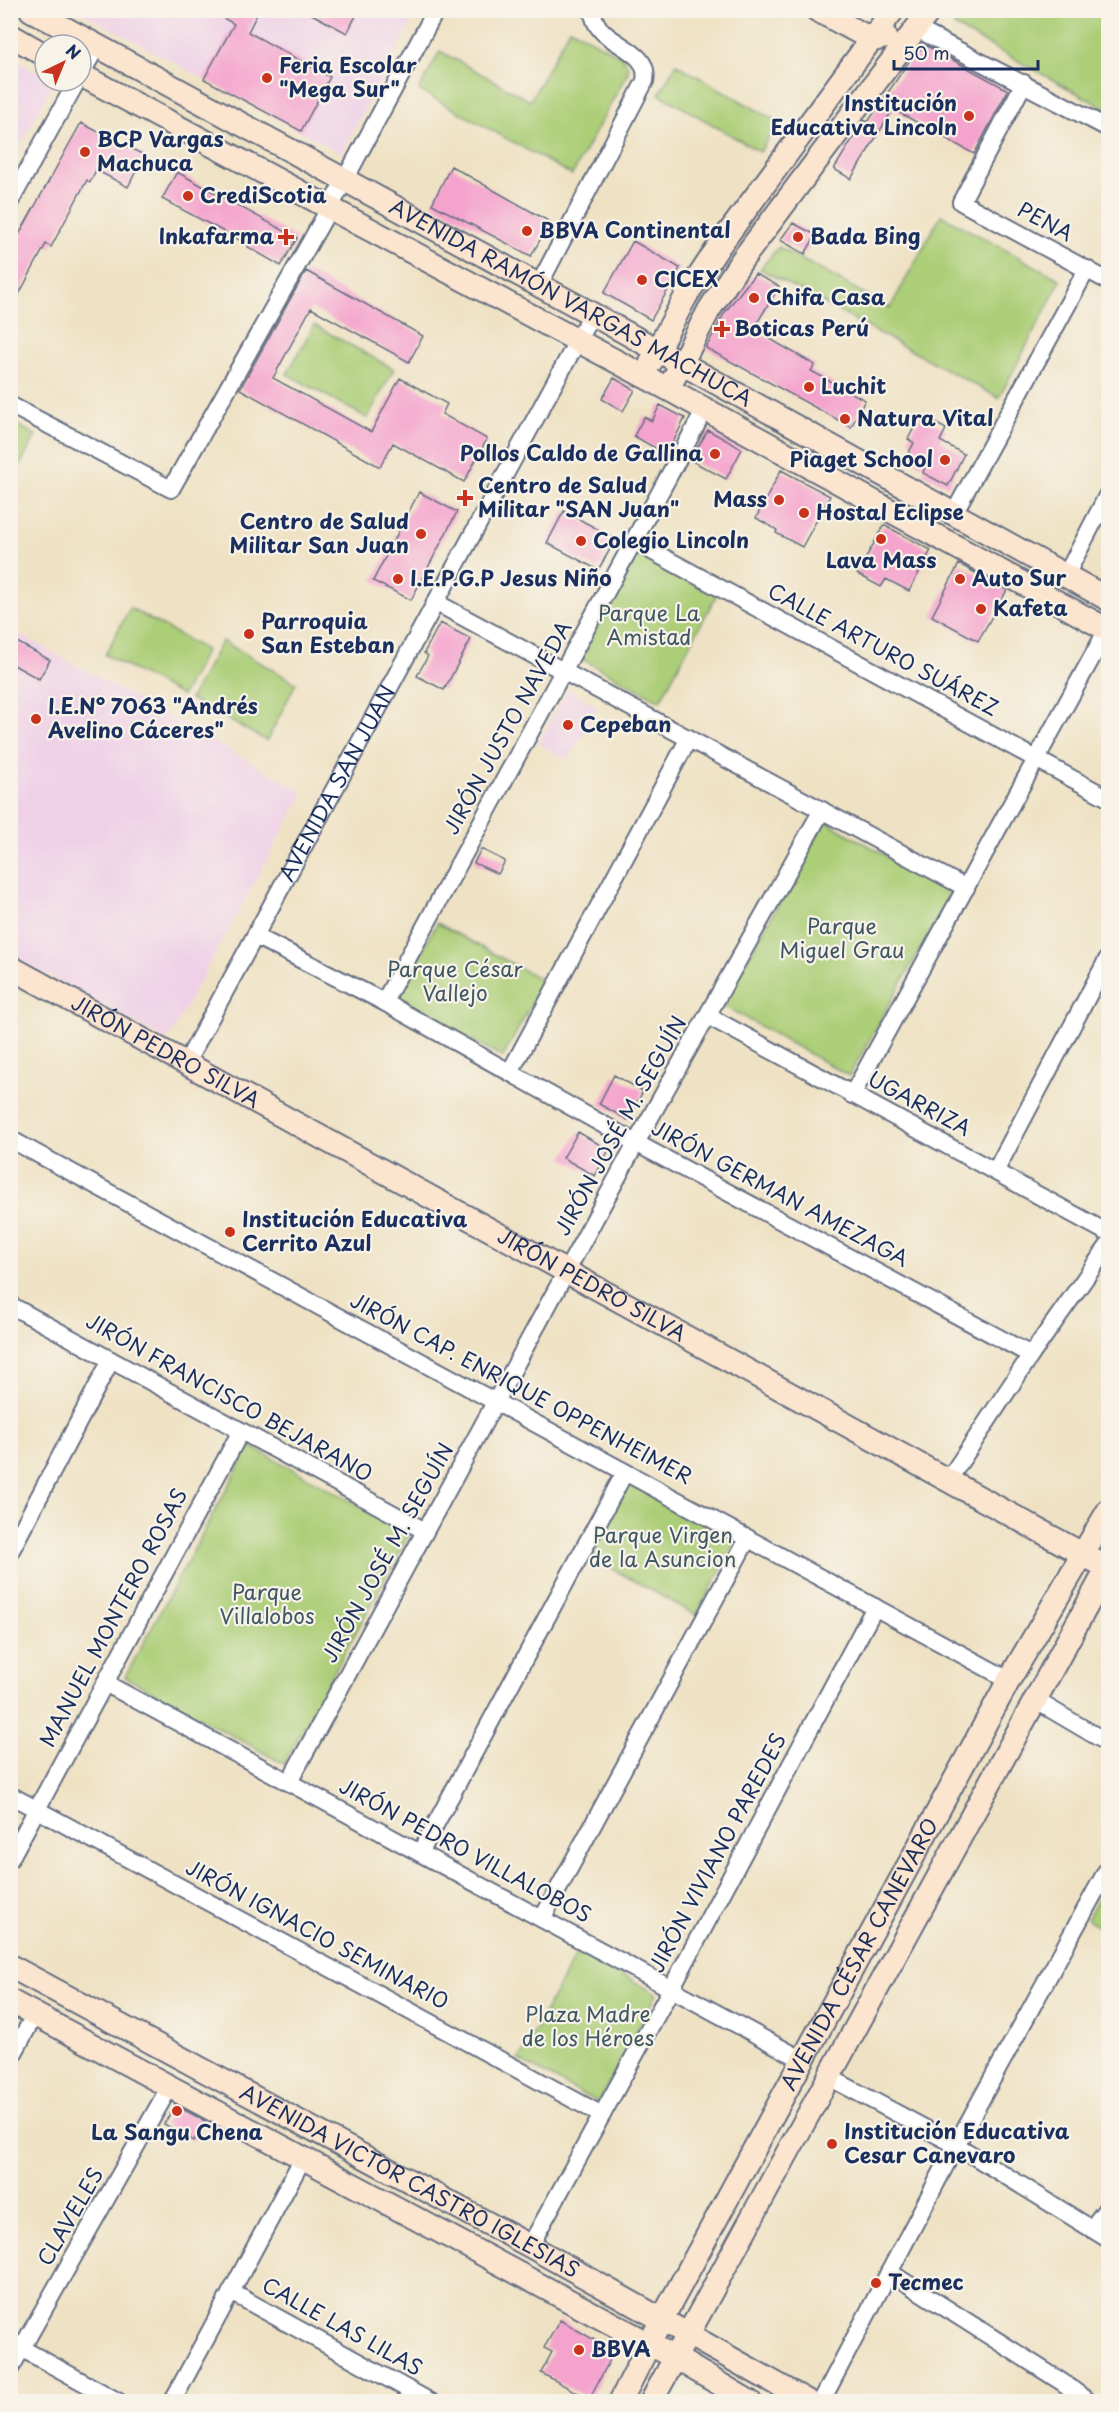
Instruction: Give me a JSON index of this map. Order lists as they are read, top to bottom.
{
  "streets": {
    "main road": [
      "AVENIDA RAMÓN VARGAS MACHUCA",
      "JIRÓN PEDRO SILVA",
      "AVENIDA CÉSAR CANEVARO",
      "AVENIDA VICTOR CASTRO IGLESIAS"
    ],
    "street": [
      "PENA",
      "CALLE ARTURO SUÁREZ",
      "JIRÓN JUSTO NAVEDA",
      "AVENIDA SAN JUAN",
      "UGARRIZA",
      "JIRÓN JOSÉ M. SEGUÍN",
      "JIRÓN GERMAN AMEZAGA",
      "JIRÓN CAP. ENRIQUE OPPENHEIMER",
      "JIRÓN FRANCISCO BEJARANO",
      "MANUEL MONTERO ROSAS",
      "JIRÓN PEDRO VILLALOBOS",
      "JIRÓN VIVIANO PAREDES",
      "JIRÓN IGNACIO SEMINARIO",
      "CLAVELES",
      "CALLE LAS LILAS"
    ]
  },
  "crossings": [
    ["AVENIDA RAMÓN VARGAS MACHUCA", "JIRÓN JUSTO NAVEDA"],
    ["AVENIDA RAMÓN VARGAS MACHUCA", "AVENIDA SAN JUAN"],
    ["CALLE ARTURO SUÁREZ", "JIRÓN JUSTO NAVEDA"],
    ["JIRÓN JUSTO NAVEDA", "JIRÓN GERMAN AMEZAGA"],
    ["AVENIDA SAN JUAN", "JIRÓN PEDRO SILVA"],
    ["AVENIDA SAN JUAN", "JIRÓN GERMAN AMEZAGA"],
    ["JIRÓN PEDRO SILVA", "JIRÓN JOSÉ M. SEGUÍN"],
    ["JIRÓN PEDRO SILVA", "AVENIDA CÉSAR CANEVARO"],
    ["UGARRIZA", "JIRÓN JOSÉ M. SEGUÍN"],
    ["JIRÓN JOSÉ M. SEGUÍN", "JIRÓN GERMAN AMEZAGA"],
    ["JIRÓN JOSÉ M. SEGUÍN", "JIRÓN CAP. ENRIQUE OPPENHEIMER"],
    ["JIRÓN JOSÉ M. SEGUÍN", "JIRÓN FRANCISCO BEJARANO"],
    ["JIRÓN JOSÉ M. SEGUÍN", "JIRÓN PEDRO VILLALOBOS"],
    ["JIRÓN CAP. ENRIQUE OPPENHEIMER", "JIRÓN VIVIANO PAREDES"],
    ["JIRÓN CAP. ENRIQUE OPPENHEIMER", "AVENIDA CÉSAR CANEVARO"],
    ["JIRÓN FRANCISCO BEJARANO", "MANUEL MONTERO ROSAS"],
    ["MANUEL MONTERO ROSAS", "JIRÓN PEDRO VILLALOBOS"],
    ["MANUEL MONTERO ROSAS", "JIRÓN IGNACIO SEMINARIO"],
    ["JIRÓN PEDRO VILLALOBOS", "JIRÓN VIVIANO PAREDES"],
    ["JIRÓN PEDRO VILLALOBOS", "AVENIDA CÉSAR CANEVARO"],
    ["JIRÓN VIVIANO PAREDES", "JIRÓN IGNACIO SEMINARIO"],
    ["JIRÓN VIVIANO PAREDES", "AVENIDA VICTOR CASTRO IGLESIAS"],
    ["AVENIDA CÉSAR CANEVARO", "AVENIDA VICTOR CASTRO IGLESIAS"],
    ["AVENIDA VICTOR CASTRO IGLESIAS", "CLAVELES"]
  ],
  "parks": [
    "Parque La Amistad",
    "Parque Miguel Grau",
    "Parque César Vallejo",
    "Parque Virgen de la Asuncion",
    "Parque Villalobos",
    "Plaza Madre de los Héroes"
  ],
  "places": {
    "other": [
      "Feria Escolar \"Mega Sur\"",
      "Institución Educativa Lincoln",
      "BCP Vargas Machuca",
      "CrediScotia",
      "BBVA Continental",
      "Bada Bing",
      "CICEX",
      "Chifa Casa",
      "Luchit",
      "Natura Vital",
      "Pollos Caldo de Gallina",
      "Piaget School",
      "Mass",
      "Hostal Eclipse",
      "Centro de Salud Militar San Juan",
      "Lava Mass",
      "Colegio Lincoln",
      "I.E.P.G.P Jesus Niño",
      "Auto Sur",
      "Kafeta",
      "Parroquia San Esteban",
      "I.E.N° 7063 \"Andrés Avelino Cáceres\"",
      "Cepeban",
      "Institución Educativa Cerrito Azul",
      "La Sangu Chena",
      "Institución Educativa Cesar Canevaro",
      "Tecmec",
      "BBVA"
    ],
    "health": ["Inkafarma", "Boticas Perú", "Centro de Salud Militar \"SAN Juan\""]
  },
  "scale_bar": "50 m",
  "north": "top right"
}
